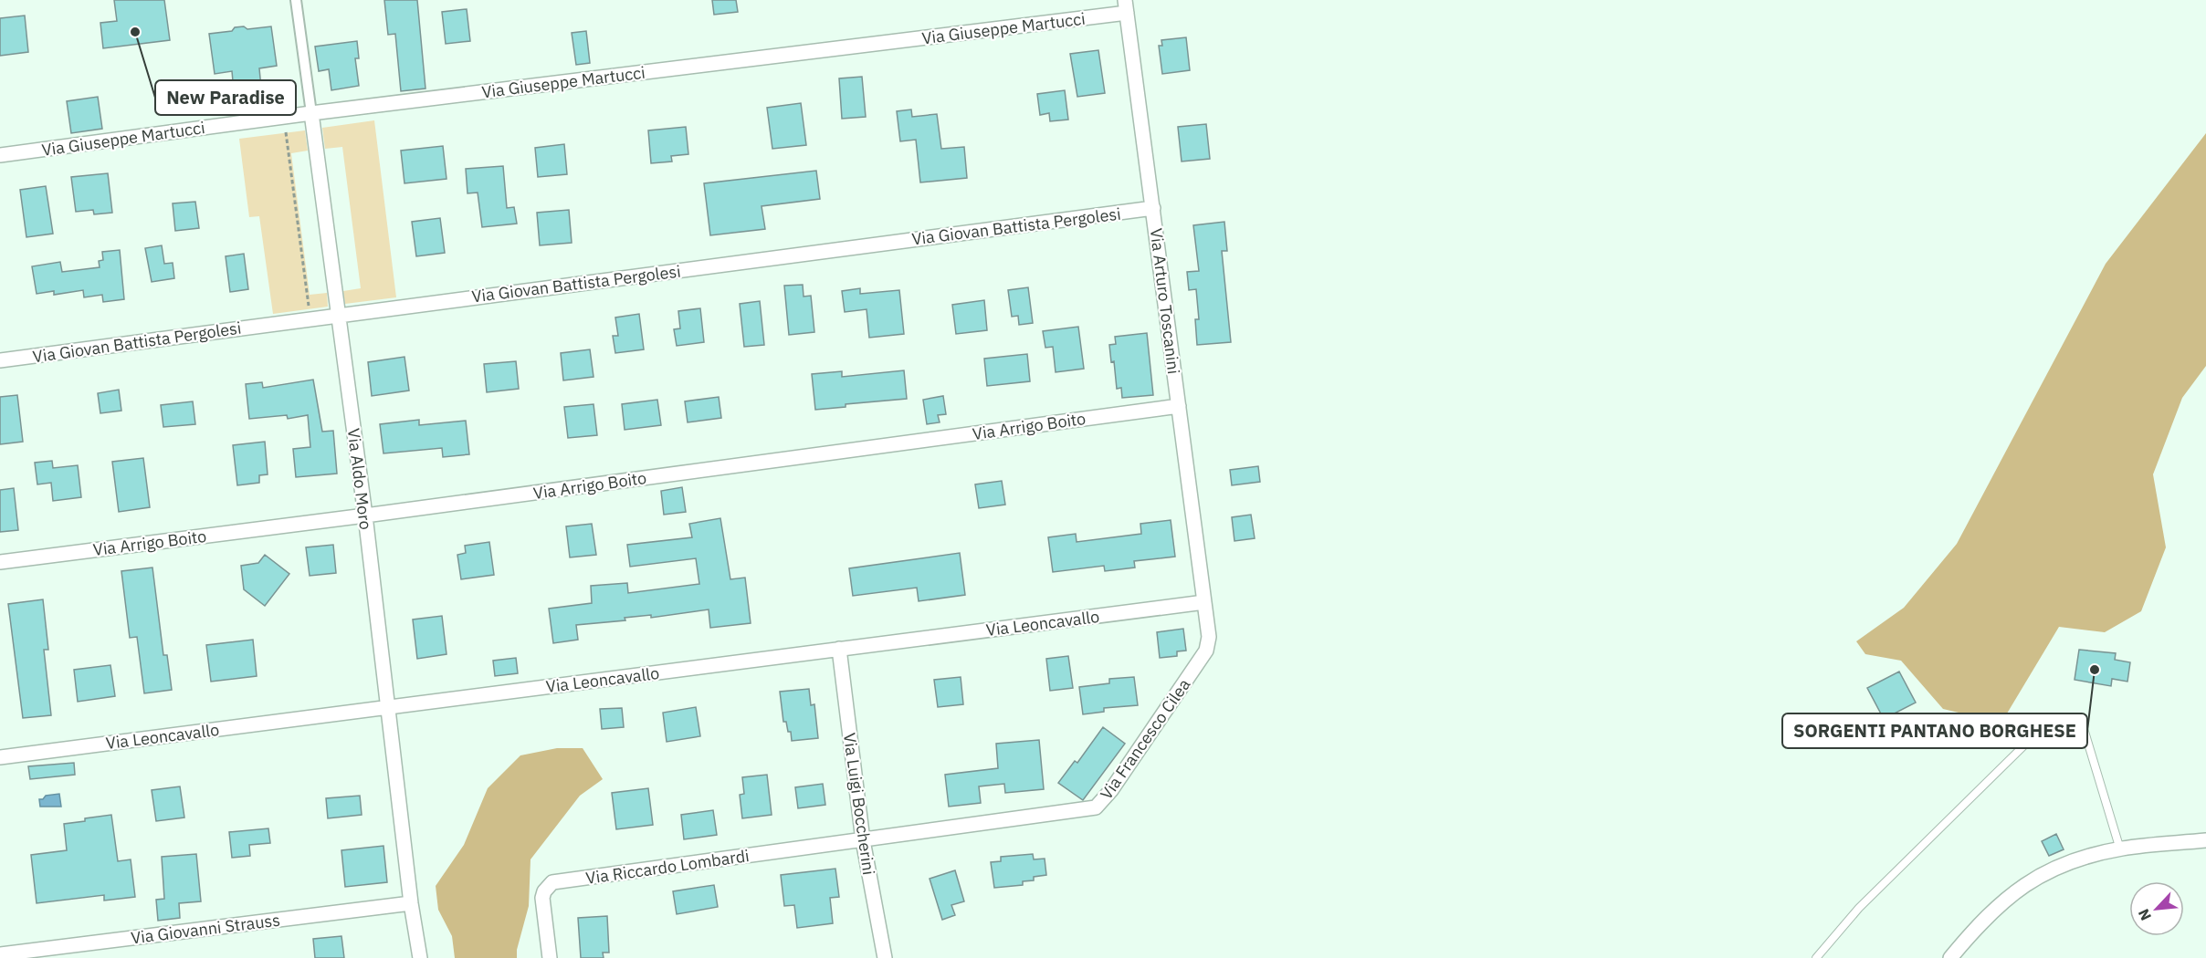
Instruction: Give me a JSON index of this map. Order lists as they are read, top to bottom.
{
  "streets": {
    "street": [
      "Via Giuseppe Martucci",
      "Via Giovan Battista Pergolesi",
      "Via Arturo Toscanini",
      "Via Arrigo Boito",
      "Via Aldo Moro",
      "Via Leoncavallo",
      "Via Francesco Cilea",
      "Via Luigi Boccherini",
      "Via Riccardo Lombardi",
      "Via Giovanni Strauss"
    ]
  },
  "crossings": [
    ["Via Giuseppe Martucci", "Via Arturo Toscanini"],
    ["Via Giuseppe Martucci", "Via Aldo Moro"],
    ["Via Giovan Battista Pergolesi", "Via Arturo Toscanini"],
    ["Via Giovan Battista Pergolesi", "Via Aldo Moro"],
    ["Via Arturo Toscanini", "Via Arrigo Boito"],
    ["Via Arturo Toscanini", "Via Leoncavallo"],
    ["Via Arturo Toscanini", "Via Francesco Cilea"],
    ["Via Arrigo Boito", "Via Aldo Moro"],
    ["Via Aldo Moro", "Via Leoncavallo"],
    ["Via Aldo Moro", "Via Giovanni Strauss"],
    ["Via Leoncavallo", "Via Francesco Cilea"],
    ["Via Leoncavallo", "Via Luigi Boccherini"],
    ["Via Francesco Cilea", "Via Luigi Boccherini"],
    ["Via Francesco Cilea", "Via Riccardo Lombardi"],
    ["Via Luigi Boccherini", "Via Riccardo Lombardi"]
  ],
  "places": ["New Paradise", "SORGENTI PANTANO BORGHESE"],
  "north": "bottom left"
}
